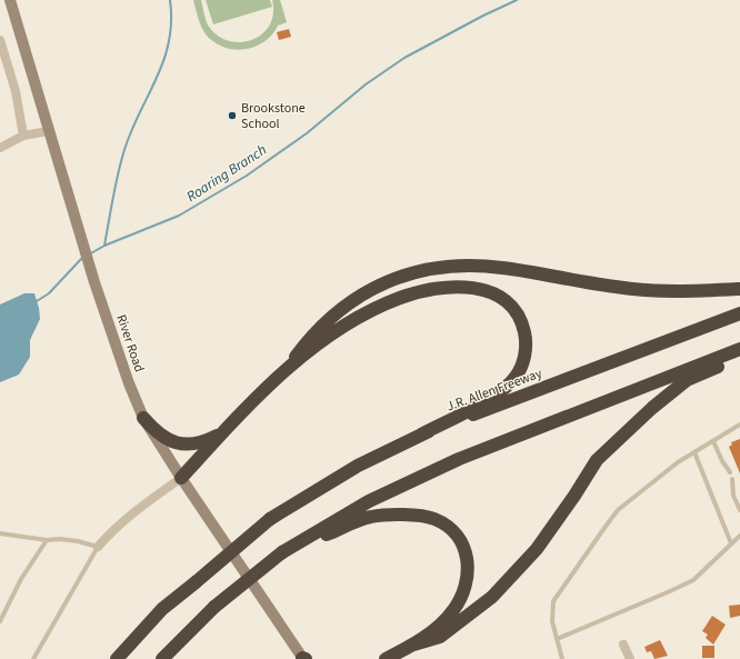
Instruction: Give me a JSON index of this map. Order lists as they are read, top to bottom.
{
  "streets": {
    "highway": ["J.R. Allen Freeway"],
    "main road": ["River Road"]
  },
  "water": ["Roaring Branch"],
  "places": ["Brookstone School"]
}
